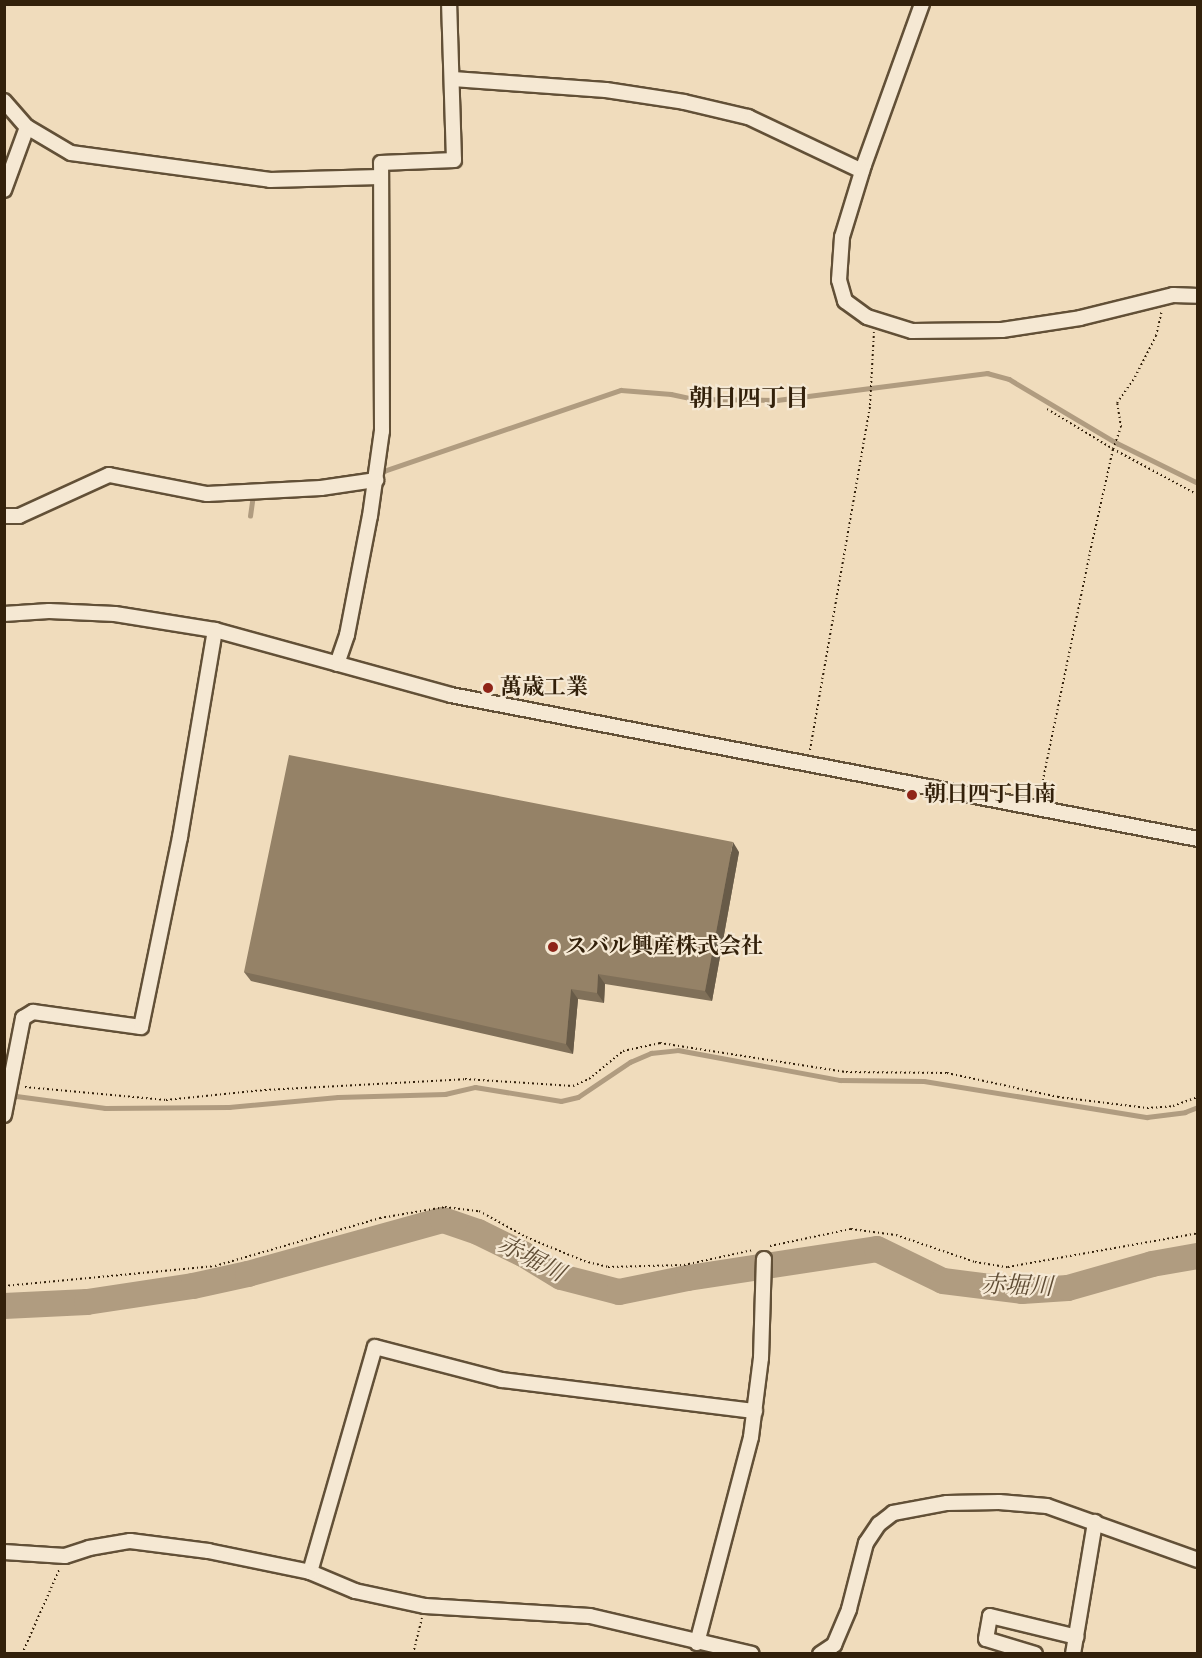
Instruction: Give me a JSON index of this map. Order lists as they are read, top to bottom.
{
  "districts": ["朝日四丁目"],
  "water": ["赤堀川"],
  "places": ["萬歳工業", "朝日四丁目南", "スバル興産株式会社"]
}
